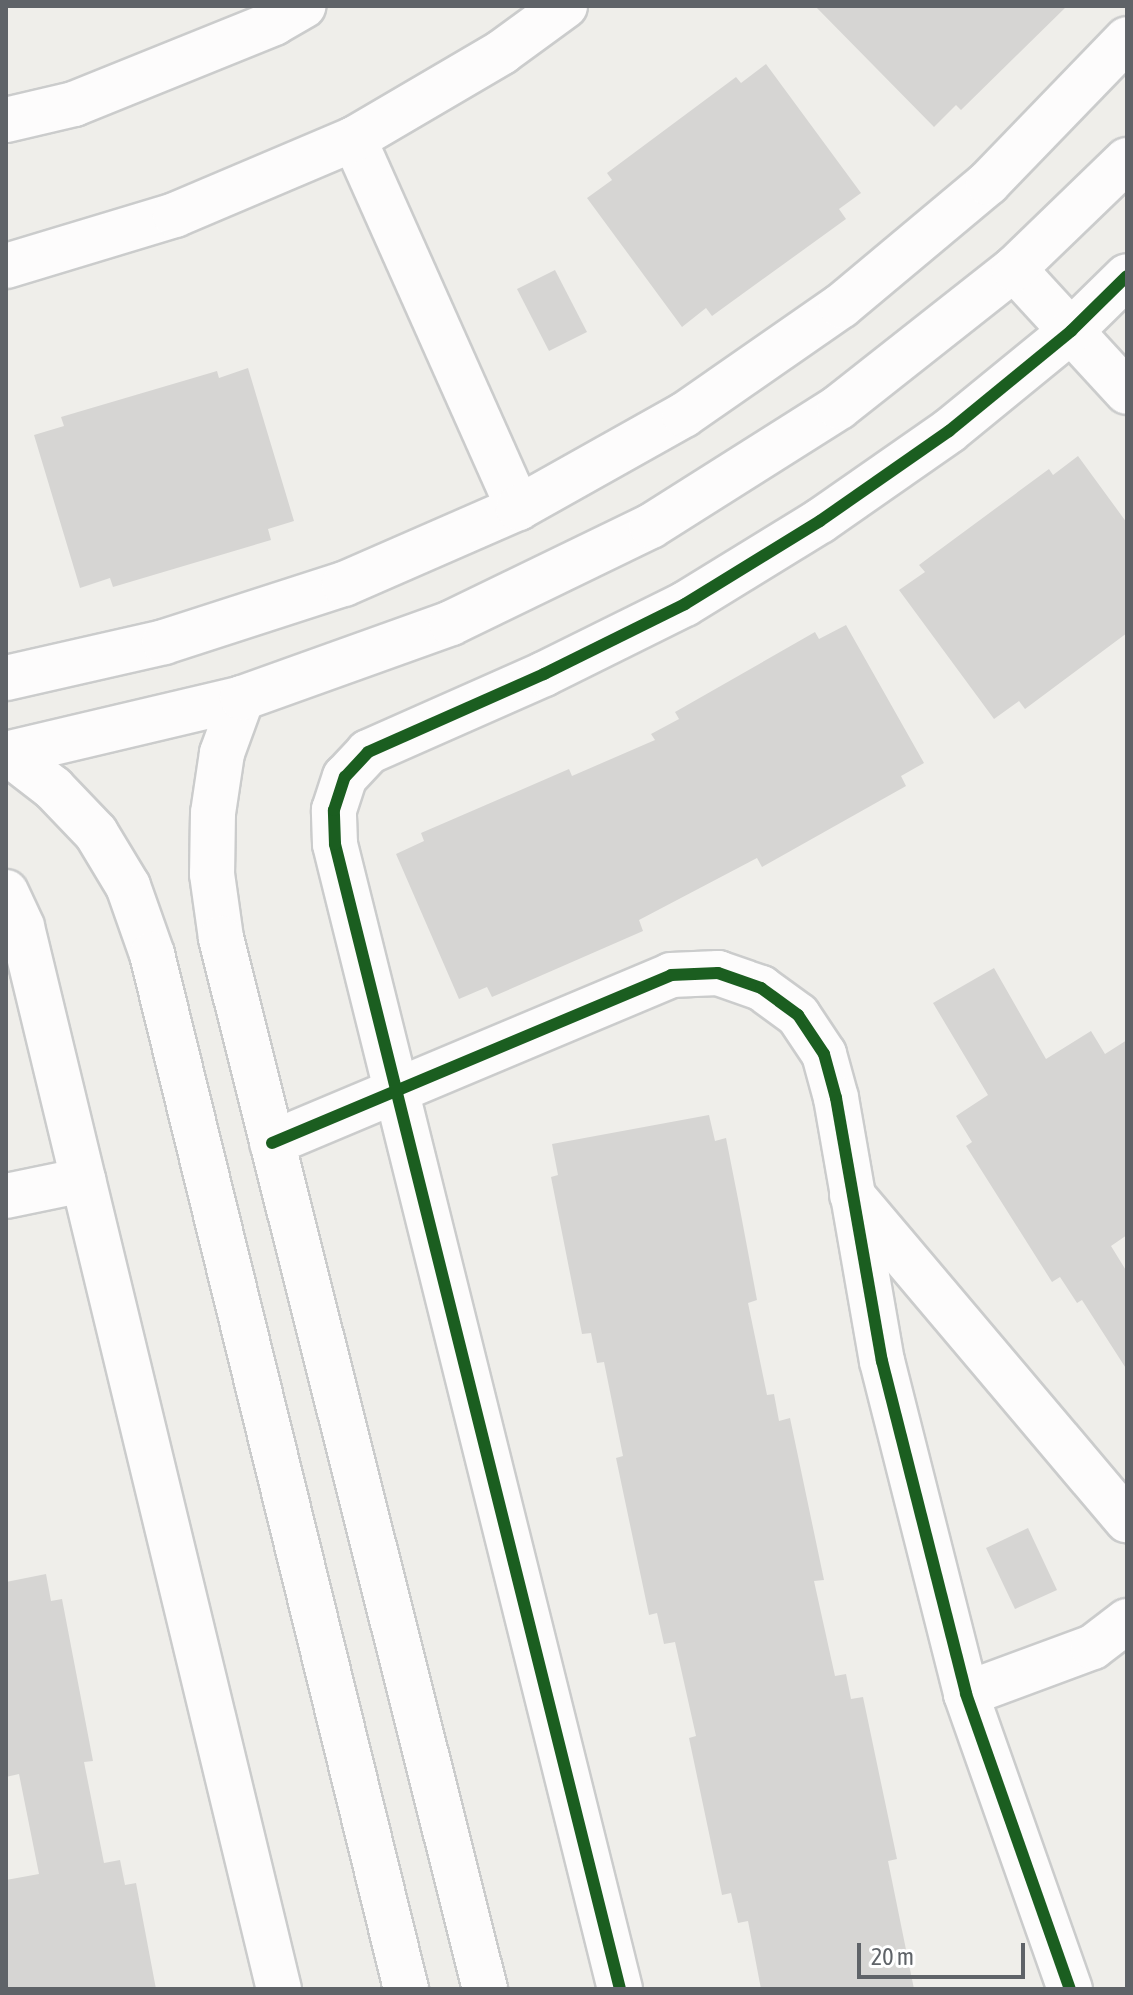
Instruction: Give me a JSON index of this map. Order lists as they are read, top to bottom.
{
  "scale_bar": "20 m"
}
